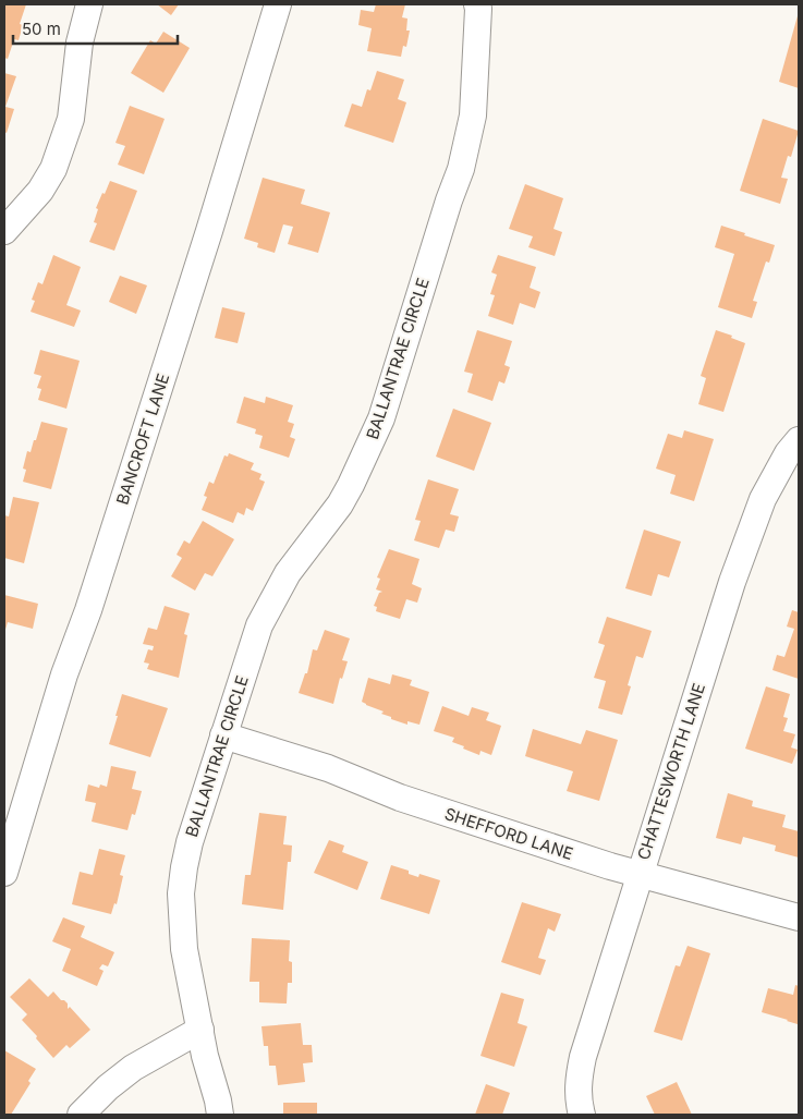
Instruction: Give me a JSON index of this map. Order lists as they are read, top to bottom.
{
  "streets": {
    "street": [
      "BALLANTRAE CIRCLE",
      "BANCROFT LANE",
      "CHATTESWORTH LANE",
      "SHEFFORD LANE"
    ]
  },
  "crossings": [
    ["BALLANTRAE CIRCLE", "SHEFFORD LANE"],
    ["CHATTESWORTH LANE", "SHEFFORD LANE"]
  ],
  "scale_bar": "50 m"
}
